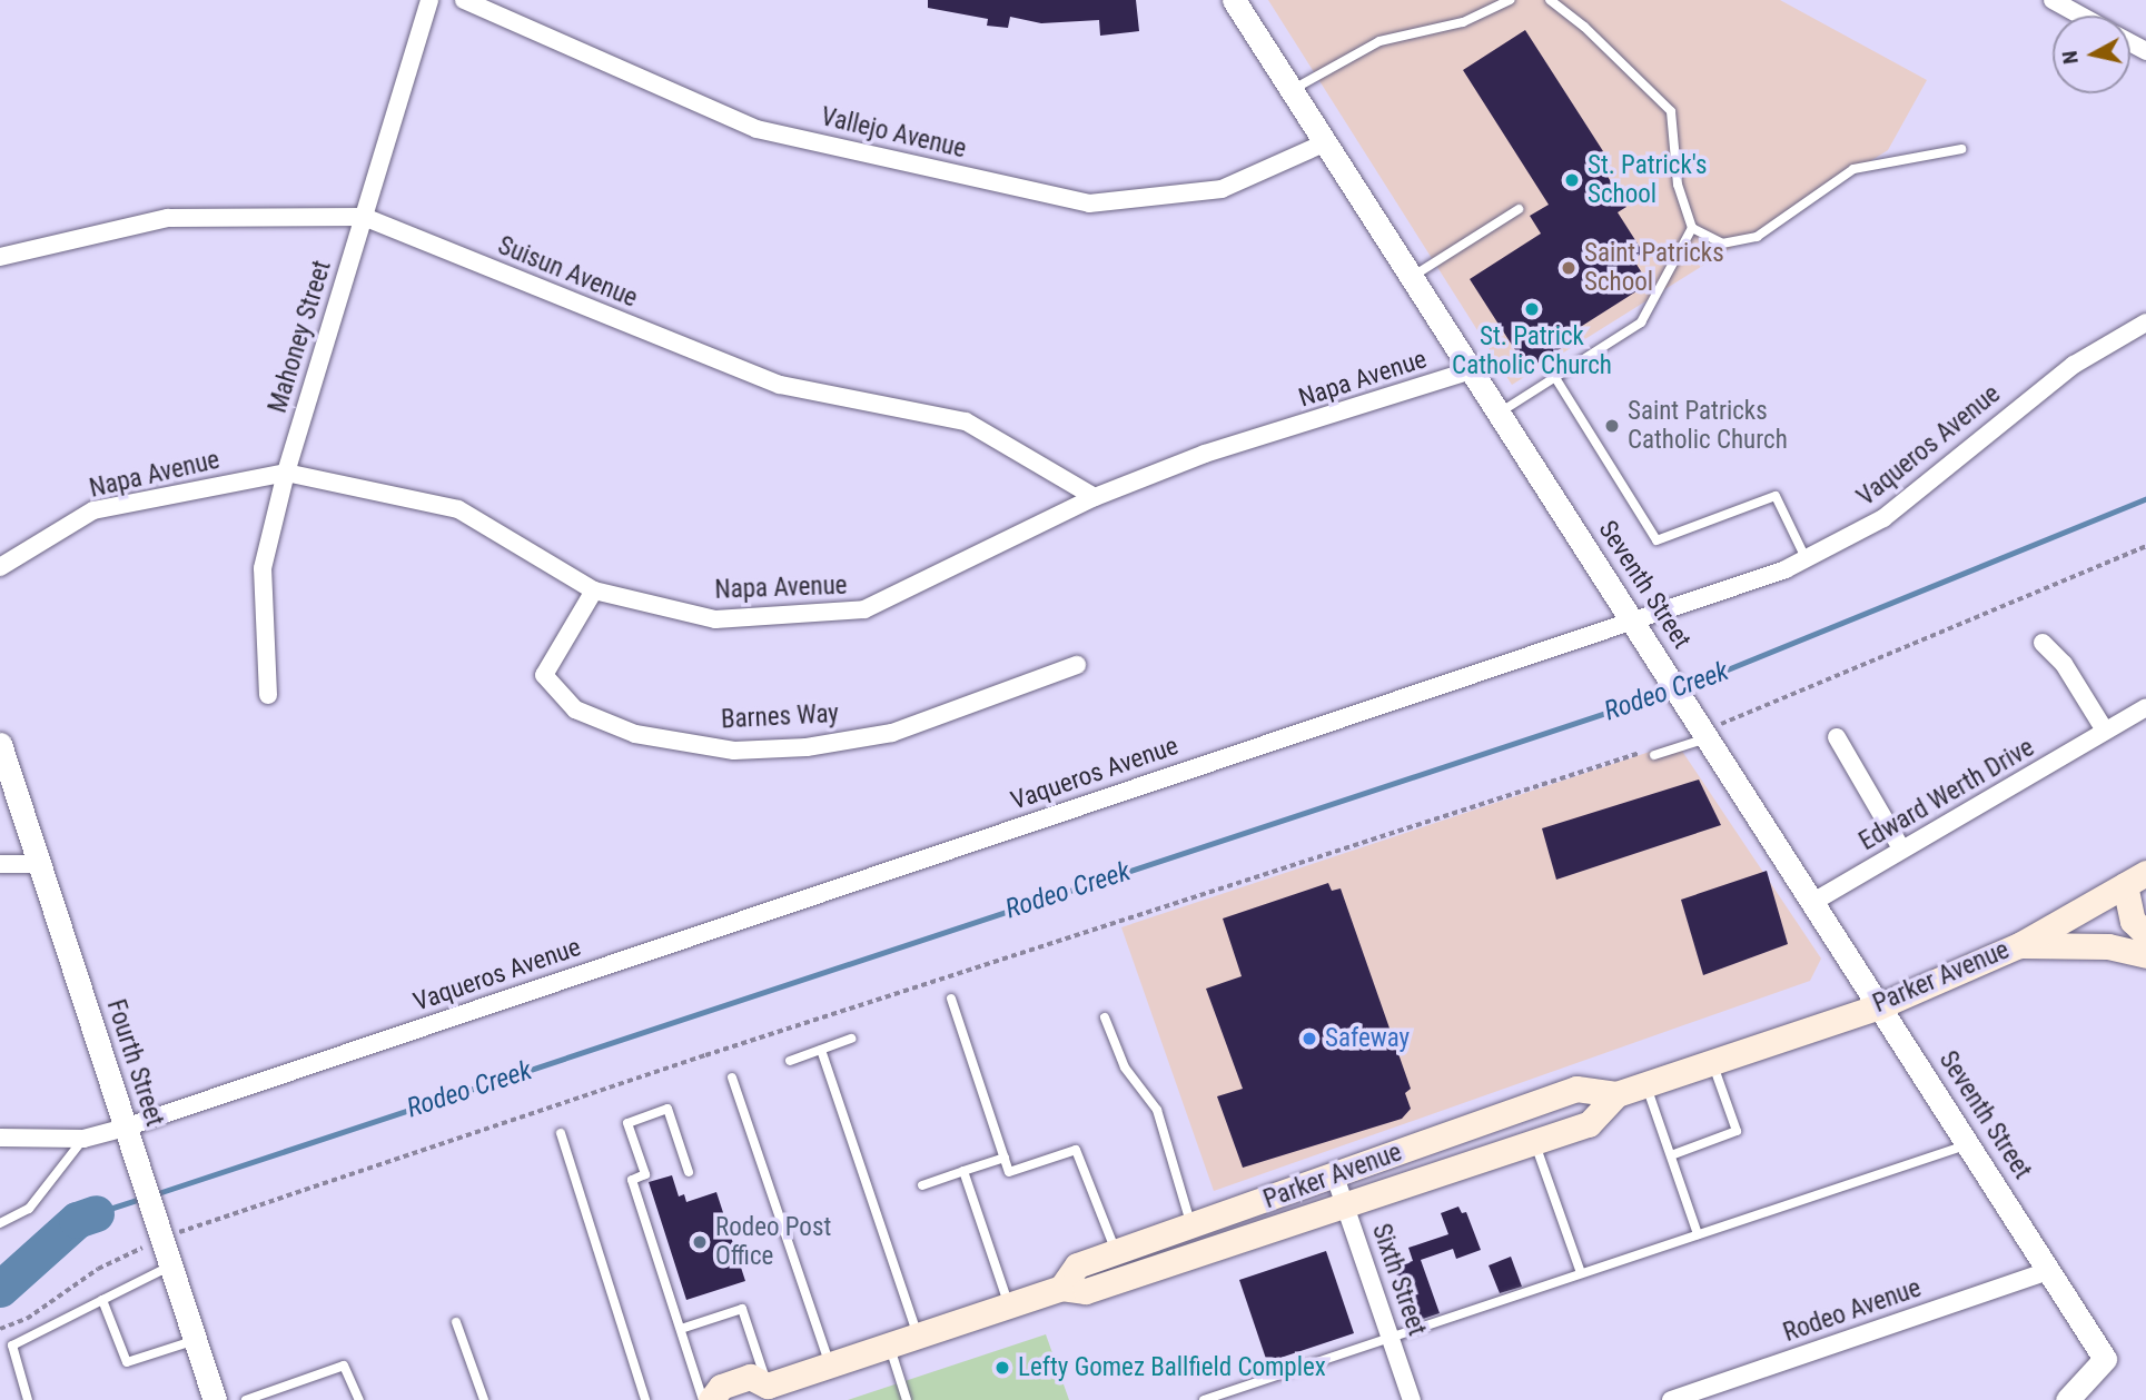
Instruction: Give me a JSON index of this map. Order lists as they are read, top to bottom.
{
  "streets": {
    "main road": ["Parker Avenue"],
    "street": [
      "Vallejo Avenue",
      "Suisun Avenue",
      "Mahoney Street",
      "Napa Avenue",
      "Vaqueros Avenue",
      "Seventh Street",
      "Barnes Way",
      "Edward Werth Drive",
      "Fourth Street",
      "Sixth Street",
      "Rodeo Avenue"
    ]
  },
  "crossings": [
    ["Vallejo Avenue", "Seventh Street"],
    ["Suisun Avenue", "Mahoney Street"],
    ["Suisun Avenue", "Napa Avenue"],
    ["Mahoney Street", "Napa Avenue"],
    ["Napa Avenue", "Seventh Street"],
    ["Napa Avenue", "Barnes Way"],
    ["Vaqueros Avenue", "Seventh Street"],
    ["Vaqueros Avenue", "Fourth Street"],
    ["Seventh Street", "Edward Werth Drive"],
    ["Seventh Street", "Parker Avenue"],
    ["Seventh Street", "Rodeo Avenue"],
    ["Parker Avenue", "Sixth Street"]
  ],
  "water": ["Rodeo Creek"],
  "places": [
    "St. Patrick's School",
    "Saint Patricks School",
    "St. Patrick Catholic Church",
    "Saint Patricks Catholic Church",
    "Safeway",
    "Rodeo Post Office",
    "Lefty Gomez Ballfield Complex"
  ],
  "north": "left"
}
